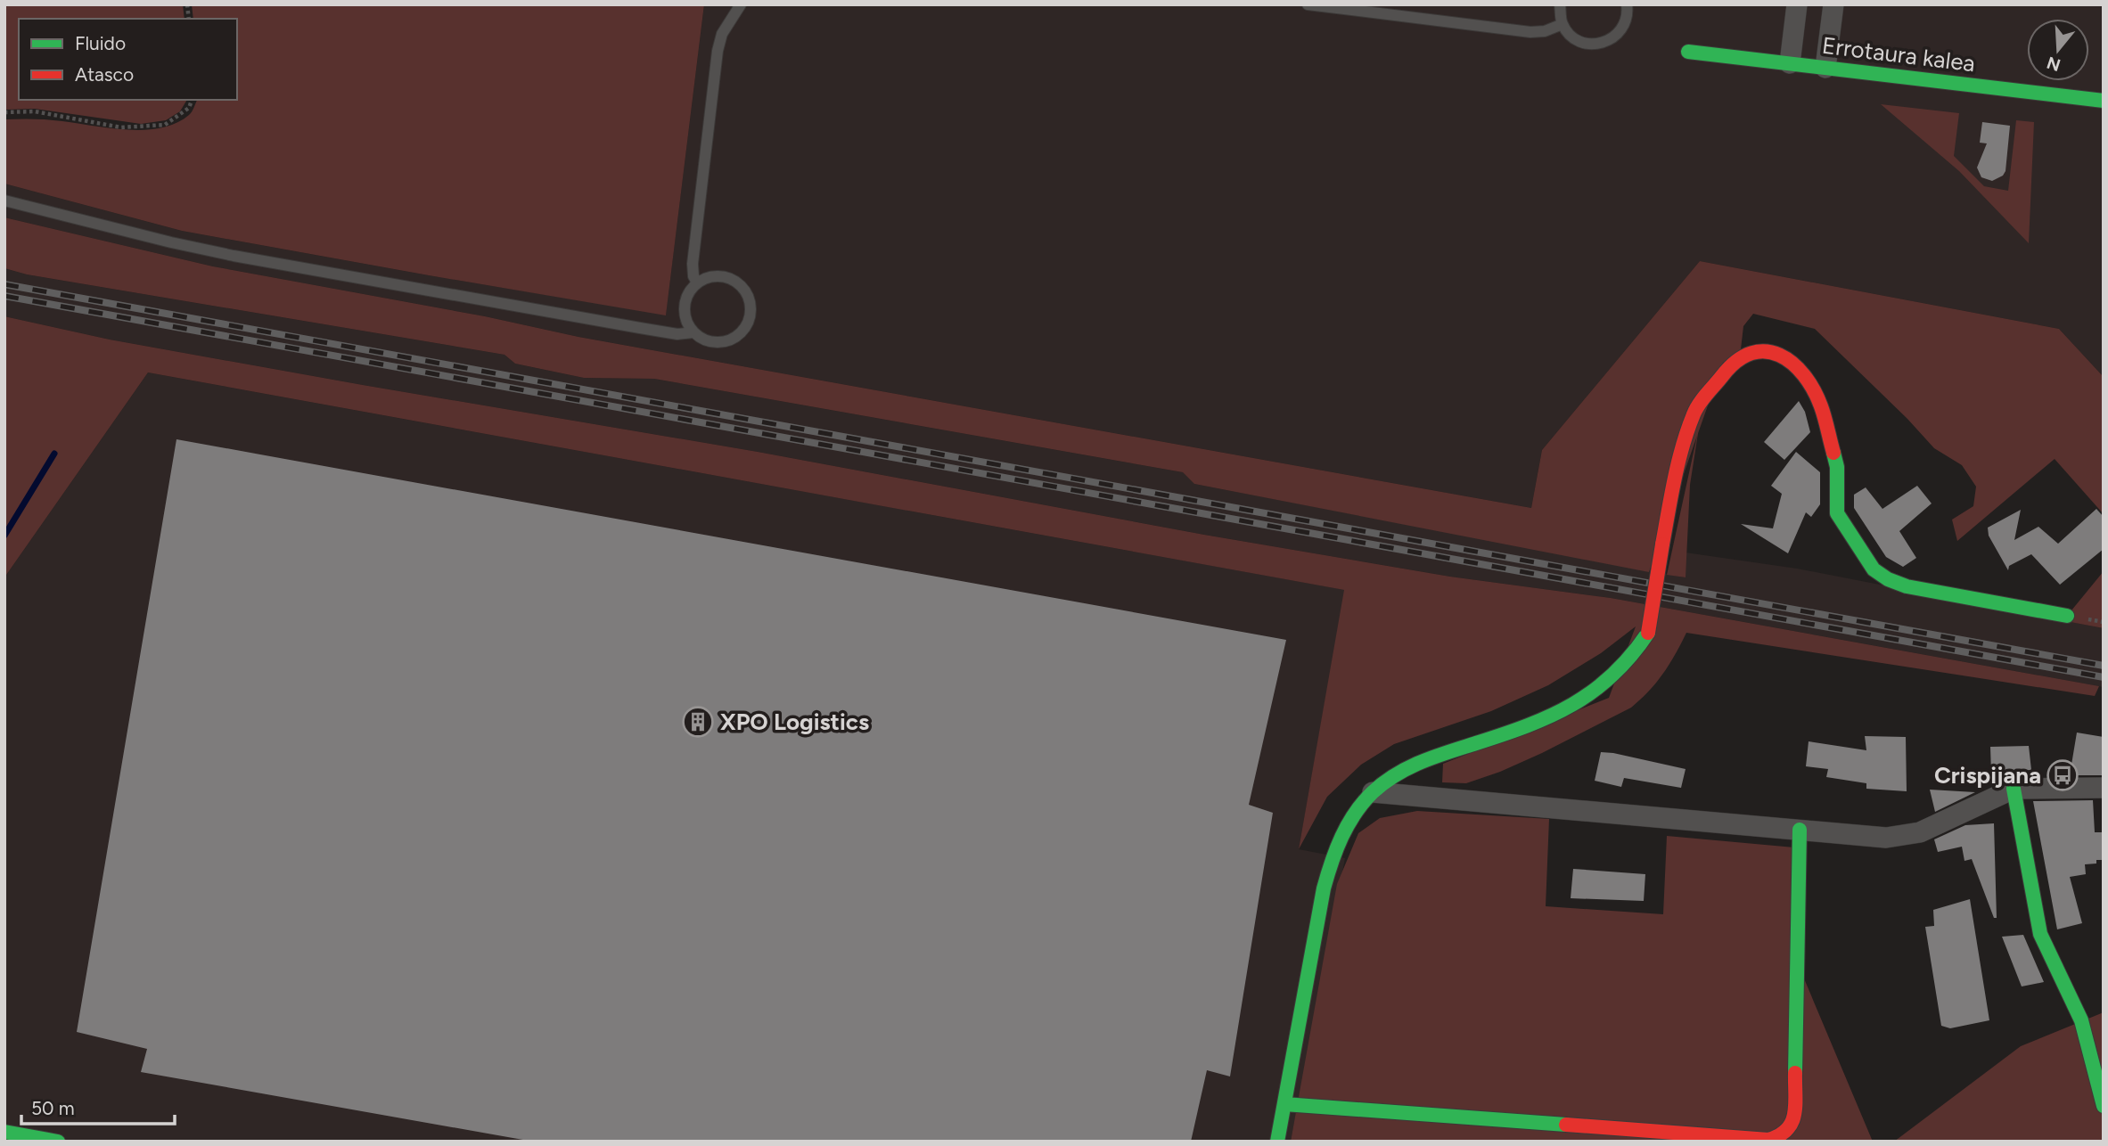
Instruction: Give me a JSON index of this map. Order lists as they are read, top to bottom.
{
  "streets": {
    "street": ["Errotaura kalea"]
  },
  "places": {
    "building": ["XPO Logistics"],
    "bus stop": ["Crispijana"]
  },
  "legend": ["Fluido", "Atasco"],
  "scale_bar": "50 m",
  "north": "bottom"
}
